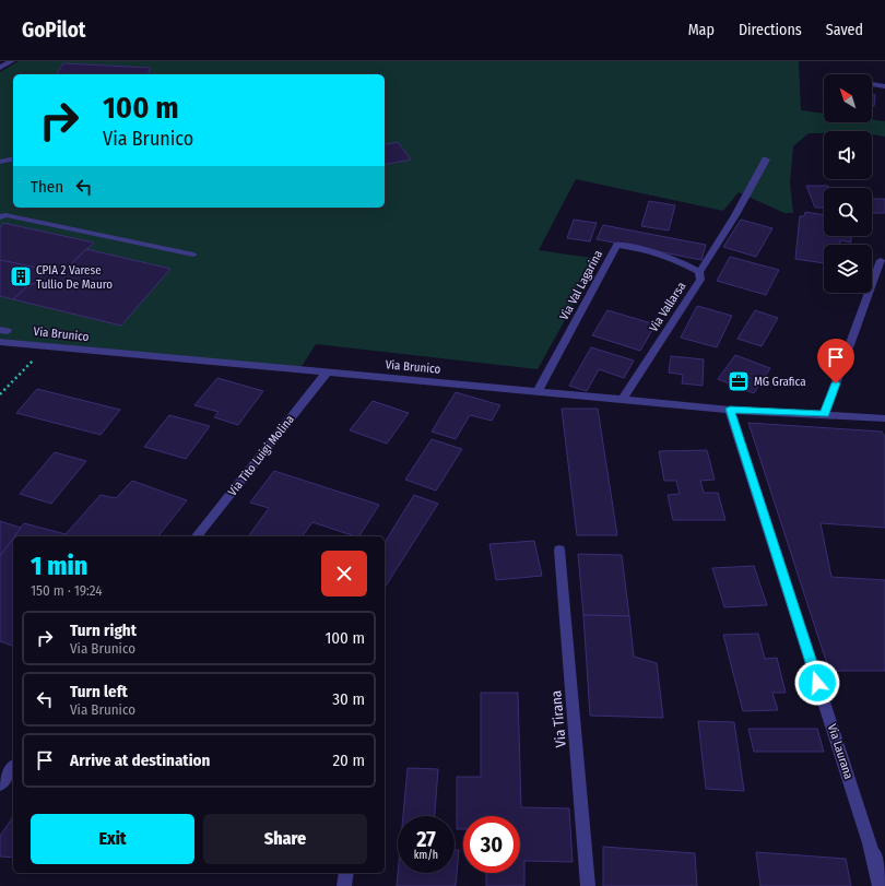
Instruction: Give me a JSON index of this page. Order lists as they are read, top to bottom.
{
  "streets": {
    "street": [
      "Via Val Lagarina",
      "Via Vallarsa",
      "Via Brunico",
      "Via Tito Luigi Molina",
      "Via Tirana",
      "Via Laurana"
    ]
  },
  "crossings": [
    ["Via Val Lagarina", "Via Vallarsa"],
    ["Via Val Lagarina", "Via Brunico"],
    ["Via Vallarsa", "Via Brunico"],
    ["Via Brunico", "Via Tito Luigi Molina"],
    ["Via Brunico", "Via Laurana"]
  ],
  "places": {
    "building": ["CPIA 2 Varese Tullio De Mauro"],
    "office": ["MG Grafica"]
  },
  "north": "top left",
  "page": {
    "header": "GoPilot",
    "nav": ["Map", "Directions", "Saved"],
    "turn": ["100 m", "Via Brunico"],
    "then": "Then",
    "heading": ["1 min", "150 m · 19:24"],
    "list": [
      {
        "name": "Turn right",
        "note": "Via Brunico",
        "value": "100 m"
      },
      {
        "name": "Turn left",
        "note": "Via Brunico",
        "value": "30 m"
      },
      {
        "name": "Arrive at destination",
        "value": "20 m"
      }
    ],
    "buttons": ["Exit", "Share"],
    "speed": "27 km/h",
    "limit": "30"
  }
}
